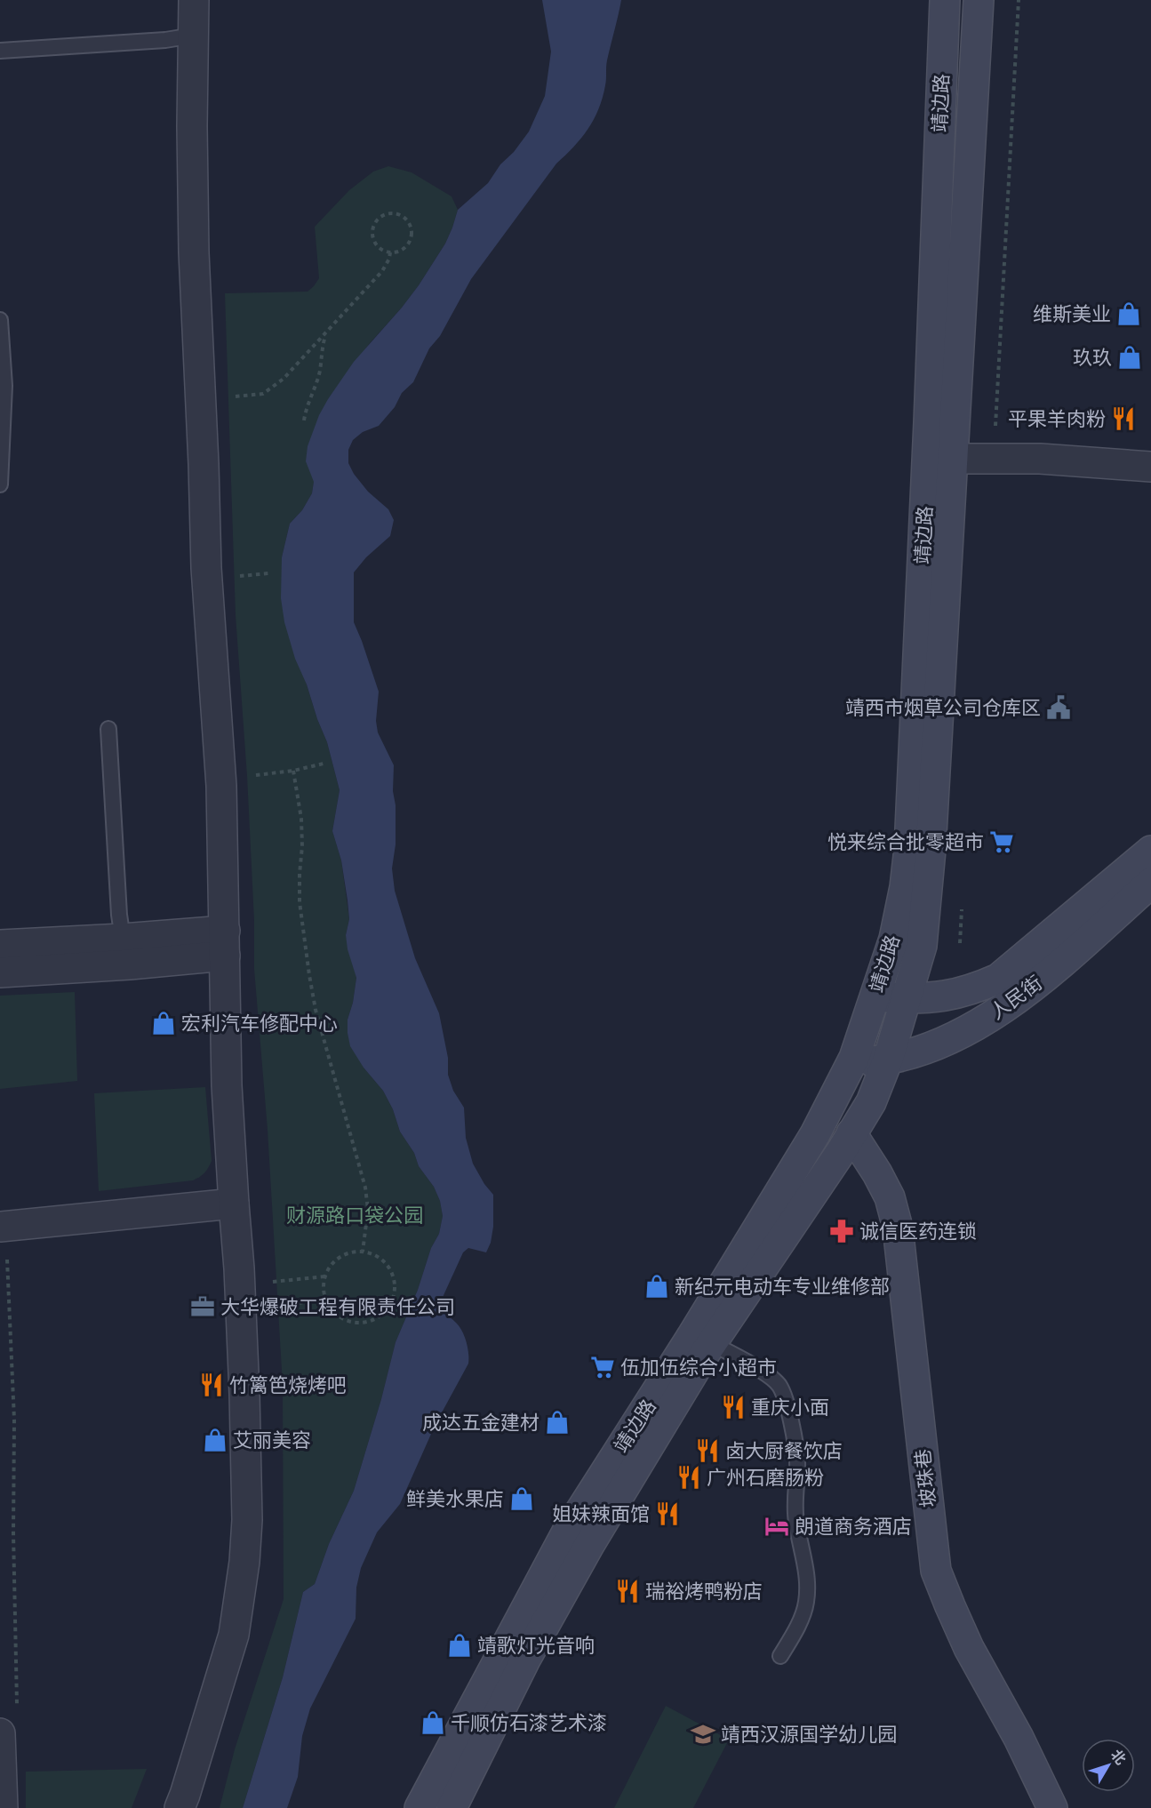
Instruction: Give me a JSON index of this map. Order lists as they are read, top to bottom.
{
  "streets": {
    "main road": ["靖边路", "人民街", "坡珠巷"]
  },
  "crossings": [
    ["靖边路", "人民街"],
    ["靖边路", "坡珠巷"]
  ],
  "parks": ["财源路口袋公园"],
  "places": {
    "shop": [
      "维斯美业",
      "玖玖",
      "宏利汽车修配中心",
      "新纪元电动车专业维修部",
      "成达五金建材",
      "艾丽美容",
      "鲜美水果店",
      "靖歌灯光音响",
      "千顺仿石漆艺术漆"
    ],
    "restaurant": [
      "平果羊肉粉",
      "竹篱笆烧烤吧",
      "重庆小面",
      "卤大厨餐饮店",
      "广州石磨肠粉",
      "姐妹辣面馆",
      "瑞裕烤鸭粉店"
    ],
    "public building": ["靖西市烟草公司仓库区"],
    "supermarket": ["悦来综合批零超市", "伍加伍综合小超市"],
    "pharmacy": ["诚信医药连锁"],
    "office": ["大华爆破工程有限责任公司"],
    "hotel": ["朗道商务酒店"],
    "school or university": ["靖西汉源国学幼儿园"]
  },
  "north": "top right"
}
